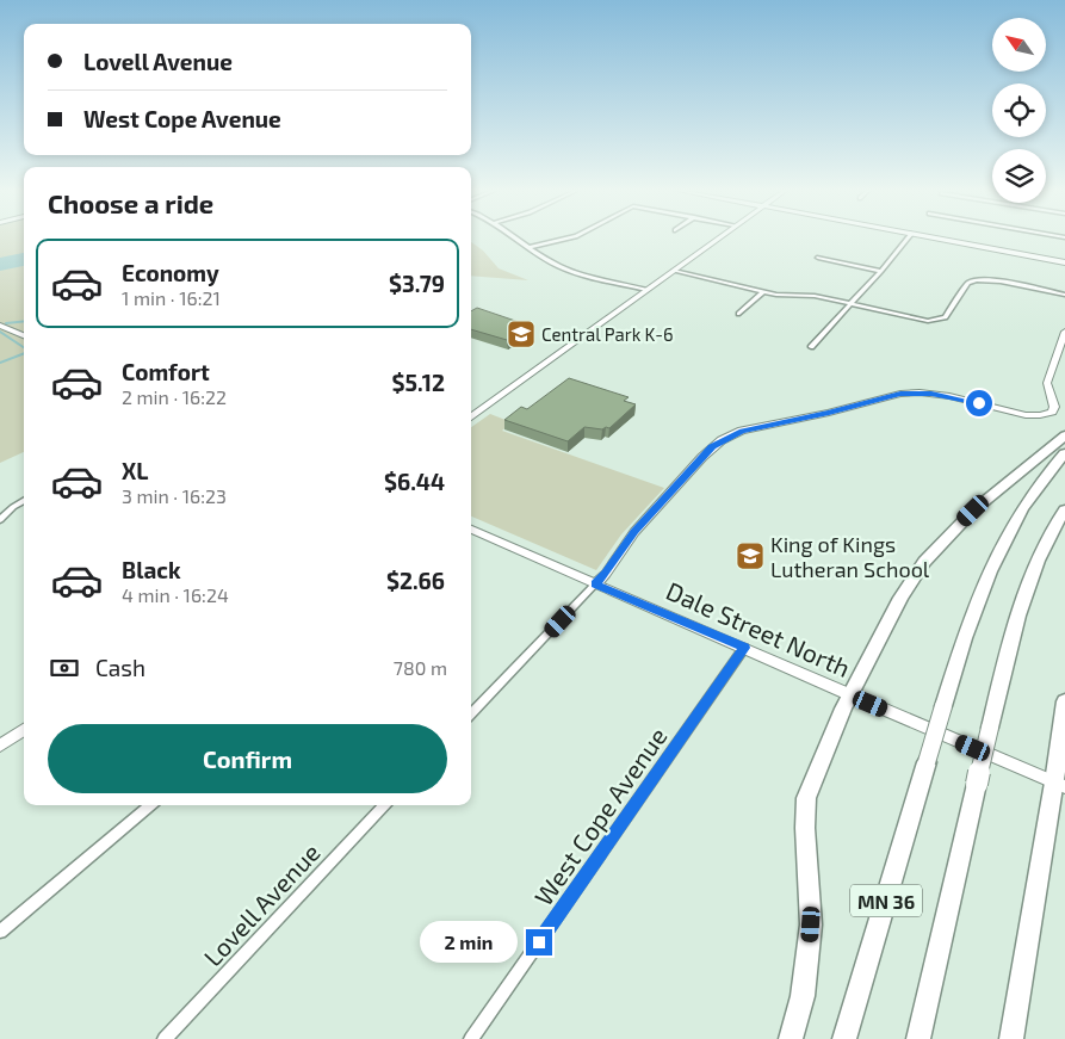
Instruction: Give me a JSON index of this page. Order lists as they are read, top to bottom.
{
  "streets": {
    "highway": ["MN 36"],
    "street": ["Dale Street North", "West Cope Avenue", "Lovell Avenue"]
  },
  "crossings": [
    ["Dale Street North", "West Cope Avenue"]
  ],
  "places": {
    "school or university": ["Central Park K-6", "King of Kings Lutheran School"]
  },
  "north": "top left",
  "page": {
    "banner": ["Lovell Avenue", "West Cope Avenue"],
    "heading": "Choose a ride",
    "list": [
      {
        "name": "Economy",
        "note": "1 min · 16:21",
        "value": "$3.79"
      },
      {
        "name": "Comfort",
        "note": "2 min · 16:22",
        "value": "$5.12"
      },
      {
        "name": "XL",
        "note": "3 min · 16:23",
        "value": "$6.44"
      },
      {
        "name": "Black",
        "note": "4 min · 16:24",
        "value": "$2.66"
      }
    ],
    "pay": ["Cash", "780 m"],
    "buttons": "Confirm",
    "bubble": "2 min"
  }
}
